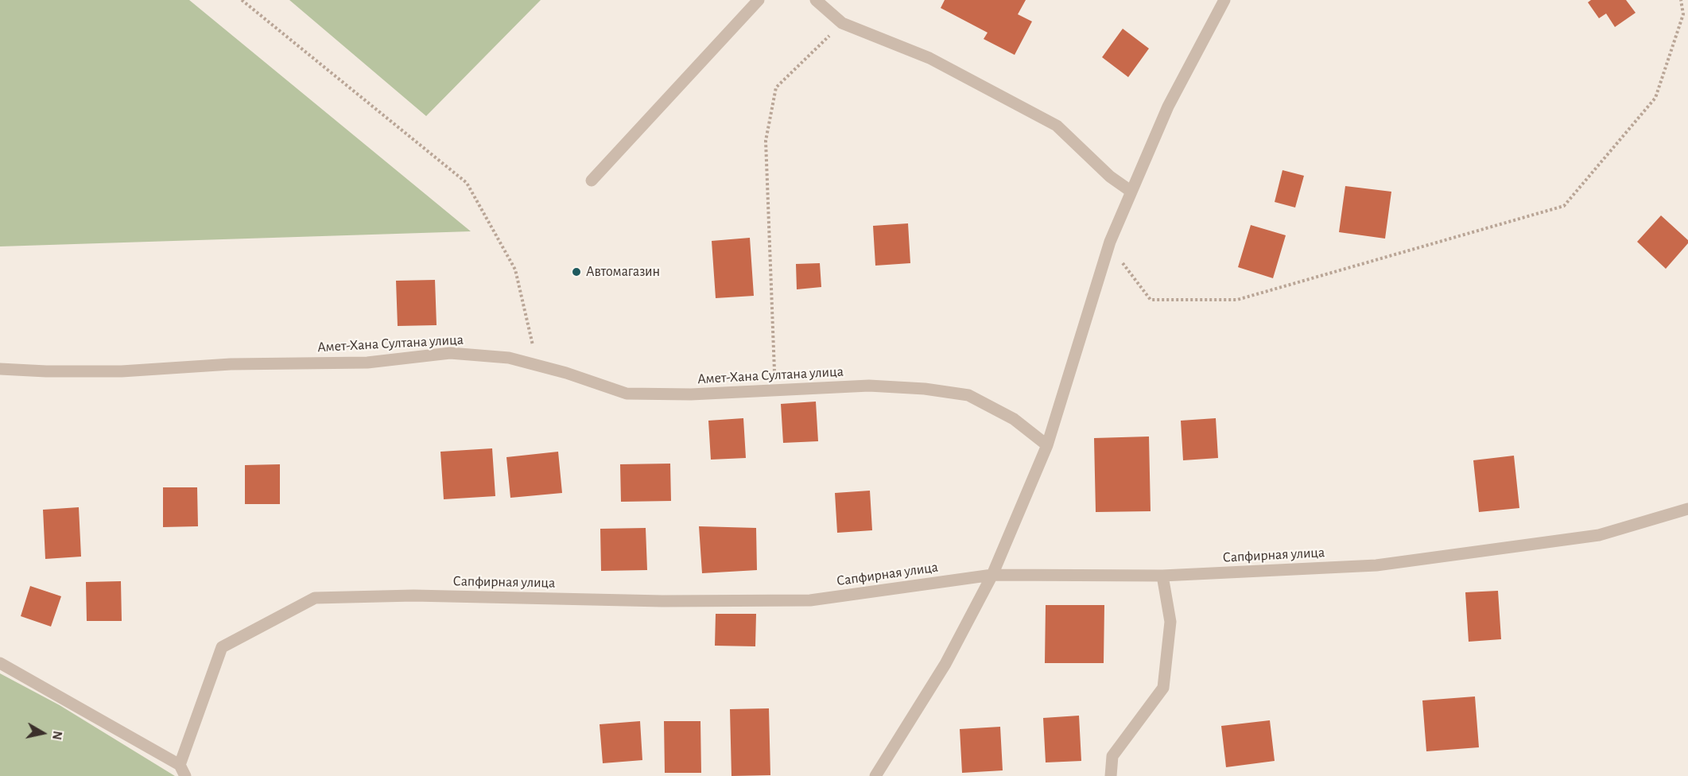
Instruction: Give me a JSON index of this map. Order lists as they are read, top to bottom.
{
  "streets": {
    "street": ["Амет-Хана Султана улица", "Сапфирная улица"]
  },
  "places": ["Автомагазин"],
  "north": "right"
}
